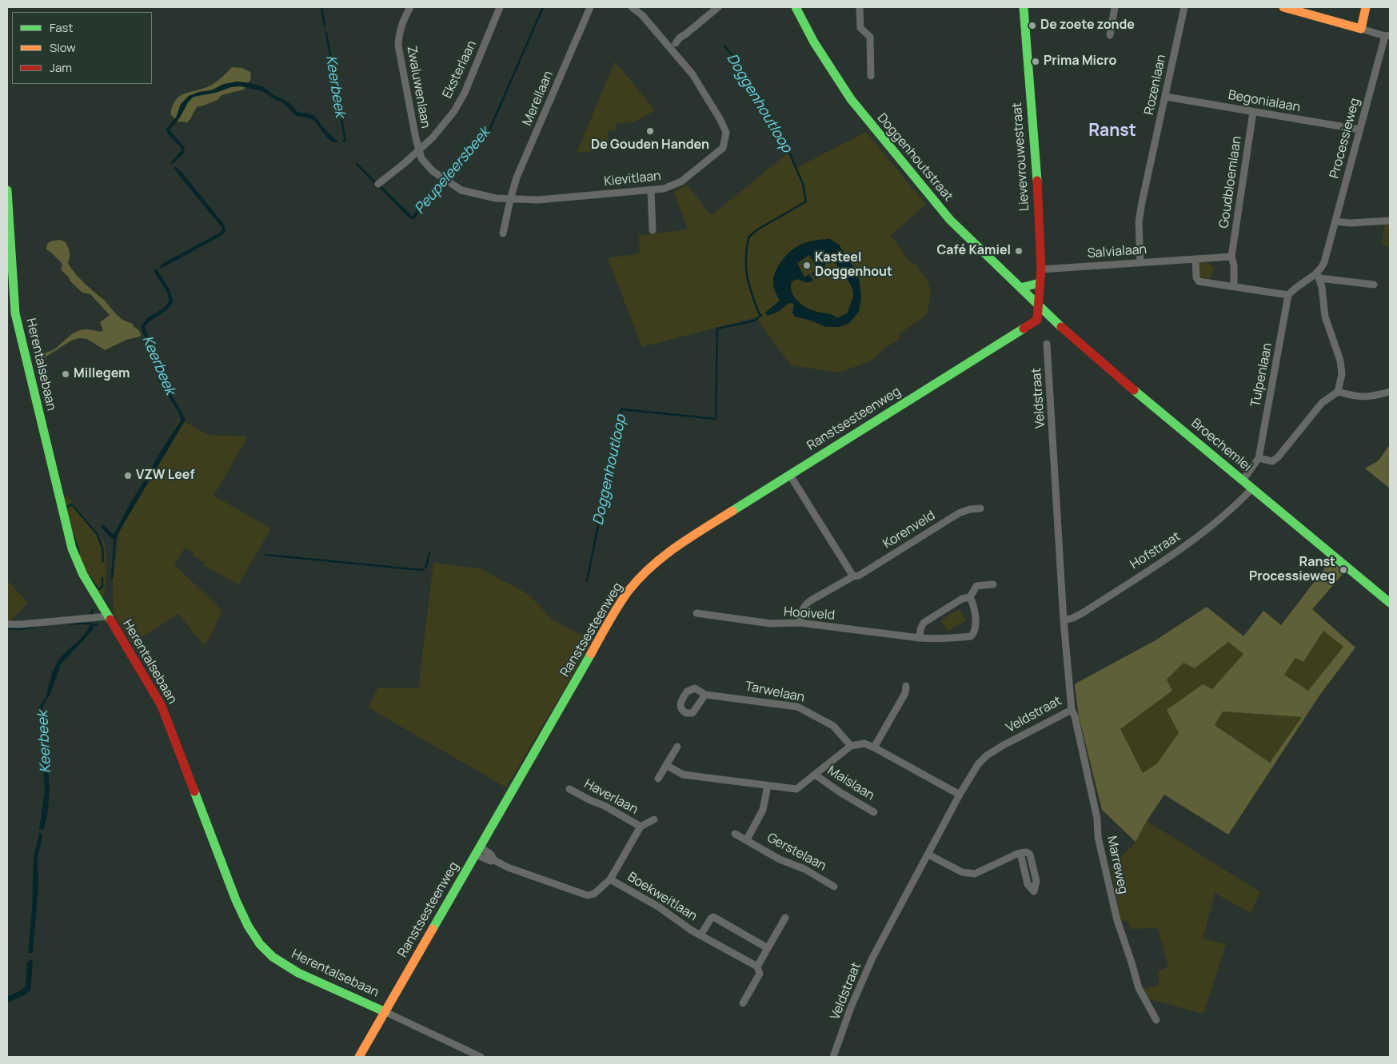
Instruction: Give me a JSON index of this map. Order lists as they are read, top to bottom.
{
  "streets": {
    "street": [
      "Eksterlaan",
      "Rozenlaan",
      "Zwaluwenlaan",
      "Merellaan",
      "Begonialaan",
      "Processieweg",
      "Lievevrouwestraat",
      "Doggenhoutstraat",
      "Kievitlaan",
      "Goudbloemlaan",
      "Salvialaan",
      "Herentalsebaan",
      "Tulpenlaan",
      "Veldstraat",
      "Ranstsesteenweg",
      "Broechemlei",
      "Korenveld",
      "Hofstraat",
      "Hooiveld",
      "Tarwelaan",
      "Maislaan",
      "Haverlaan",
      "Gerstelaan",
      "Marreweg",
      "Boekweitlaan"
    ]
  },
  "crossings": [
    ["Eksterlaan", "Zwaluwenlaan"],
    ["Eksterlaan", "Kievitlaan"],
    ["Rozenlaan", "Begonialaan"],
    ["Rozenlaan", "Salvialaan"],
    ["Zwaluwenlaan", "Kievitlaan"],
    ["Merellaan", "Kievitlaan"],
    ["Begonialaan", "Processieweg"],
    ["Begonialaan", "Goudbloemlaan"],
    ["Lievevrouwestraat", "Doggenhoutstraat"],
    ["Lievevrouwestraat", "Salvialaan"],
    ["Lievevrouwestraat", "Ranstsesteenweg"],
    ["Lievevrouwestraat", "Broechemlei"],
    ["Doggenhoutstraat", "Ranstsesteenweg"],
    ["Doggenhoutstraat", "Broechemlei"],
    ["Goudbloemlaan", "Salvialaan"],
    ["Herentalsebaan", "Ranstsesteenweg"],
    ["Veldstraat", "Hofstraat"],
    ["Veldstraat", "Marreweg"],
    ["Ranstsesteenweg", "Broechemlei"],
    ["Broechemlei", "Hofstraat"],
    ["Korenveld", "Hooiveld"]
  ],
  "districts": ["Ranst"],
  "water": ["Keerbeek", "Doggenhoutloop", "Peupeleersbeek"],
  "places": [
    "De zoete zonde",
    "Prima Micro",
    "De Gouden Handen",
    "Café Kamiel",
    "Kasteel Doggenhout",
    "Millegem",
    "VZW Leef",
    "Ranst Processieweg"
  ],
  "legend": ["Fast", "Slow", "Jam"]
}
